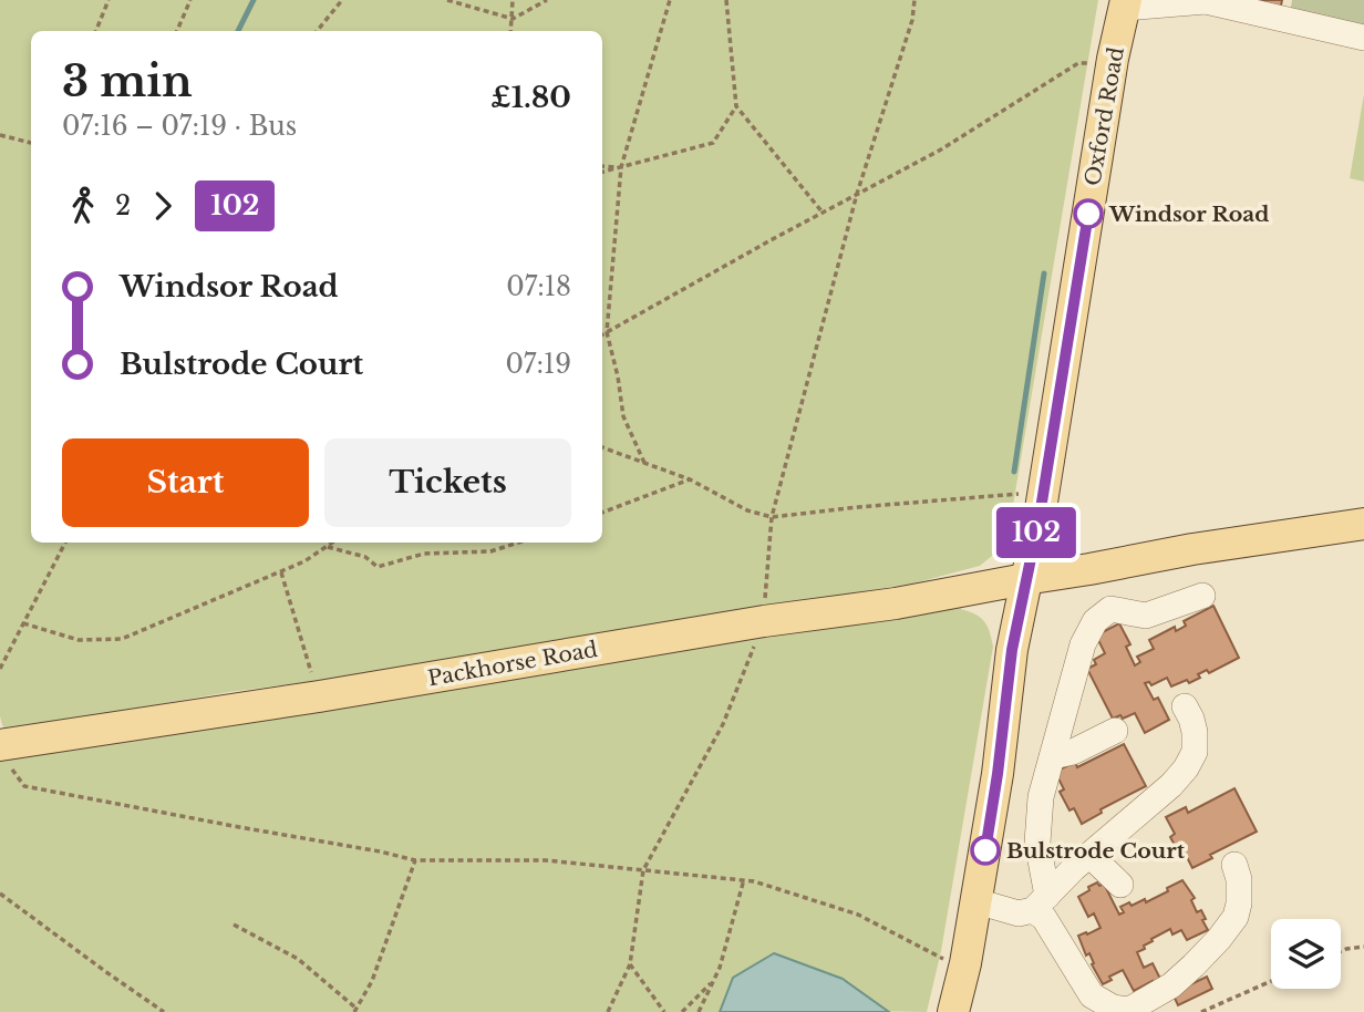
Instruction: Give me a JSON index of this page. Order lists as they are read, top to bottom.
{
  "streets": {
    "main road": ["Oxford Road", "Packhorse Road"]
  },
  "crossings": [
    ["Oxford Road", "Packhorse Road"]
  ],
  "places": ["Windsor Road", "Bulstrode Court"],
  "lines": ["bus line 102"],
  "page": {
    "on_map": "102",
    "heading": ["3 min", "07:16 – 07:19 · Bus", "£1.80"],
    "legs": ["2", "102"],
    "list": [
      {
        "name": "Windsor Road",
        "value": "07:18"
      },
      {
        "name": "Bulstrode Court",
        "value": "07:19"
      }
    ],
    "buttons": ["Start", "Tickets"]
  }
}
